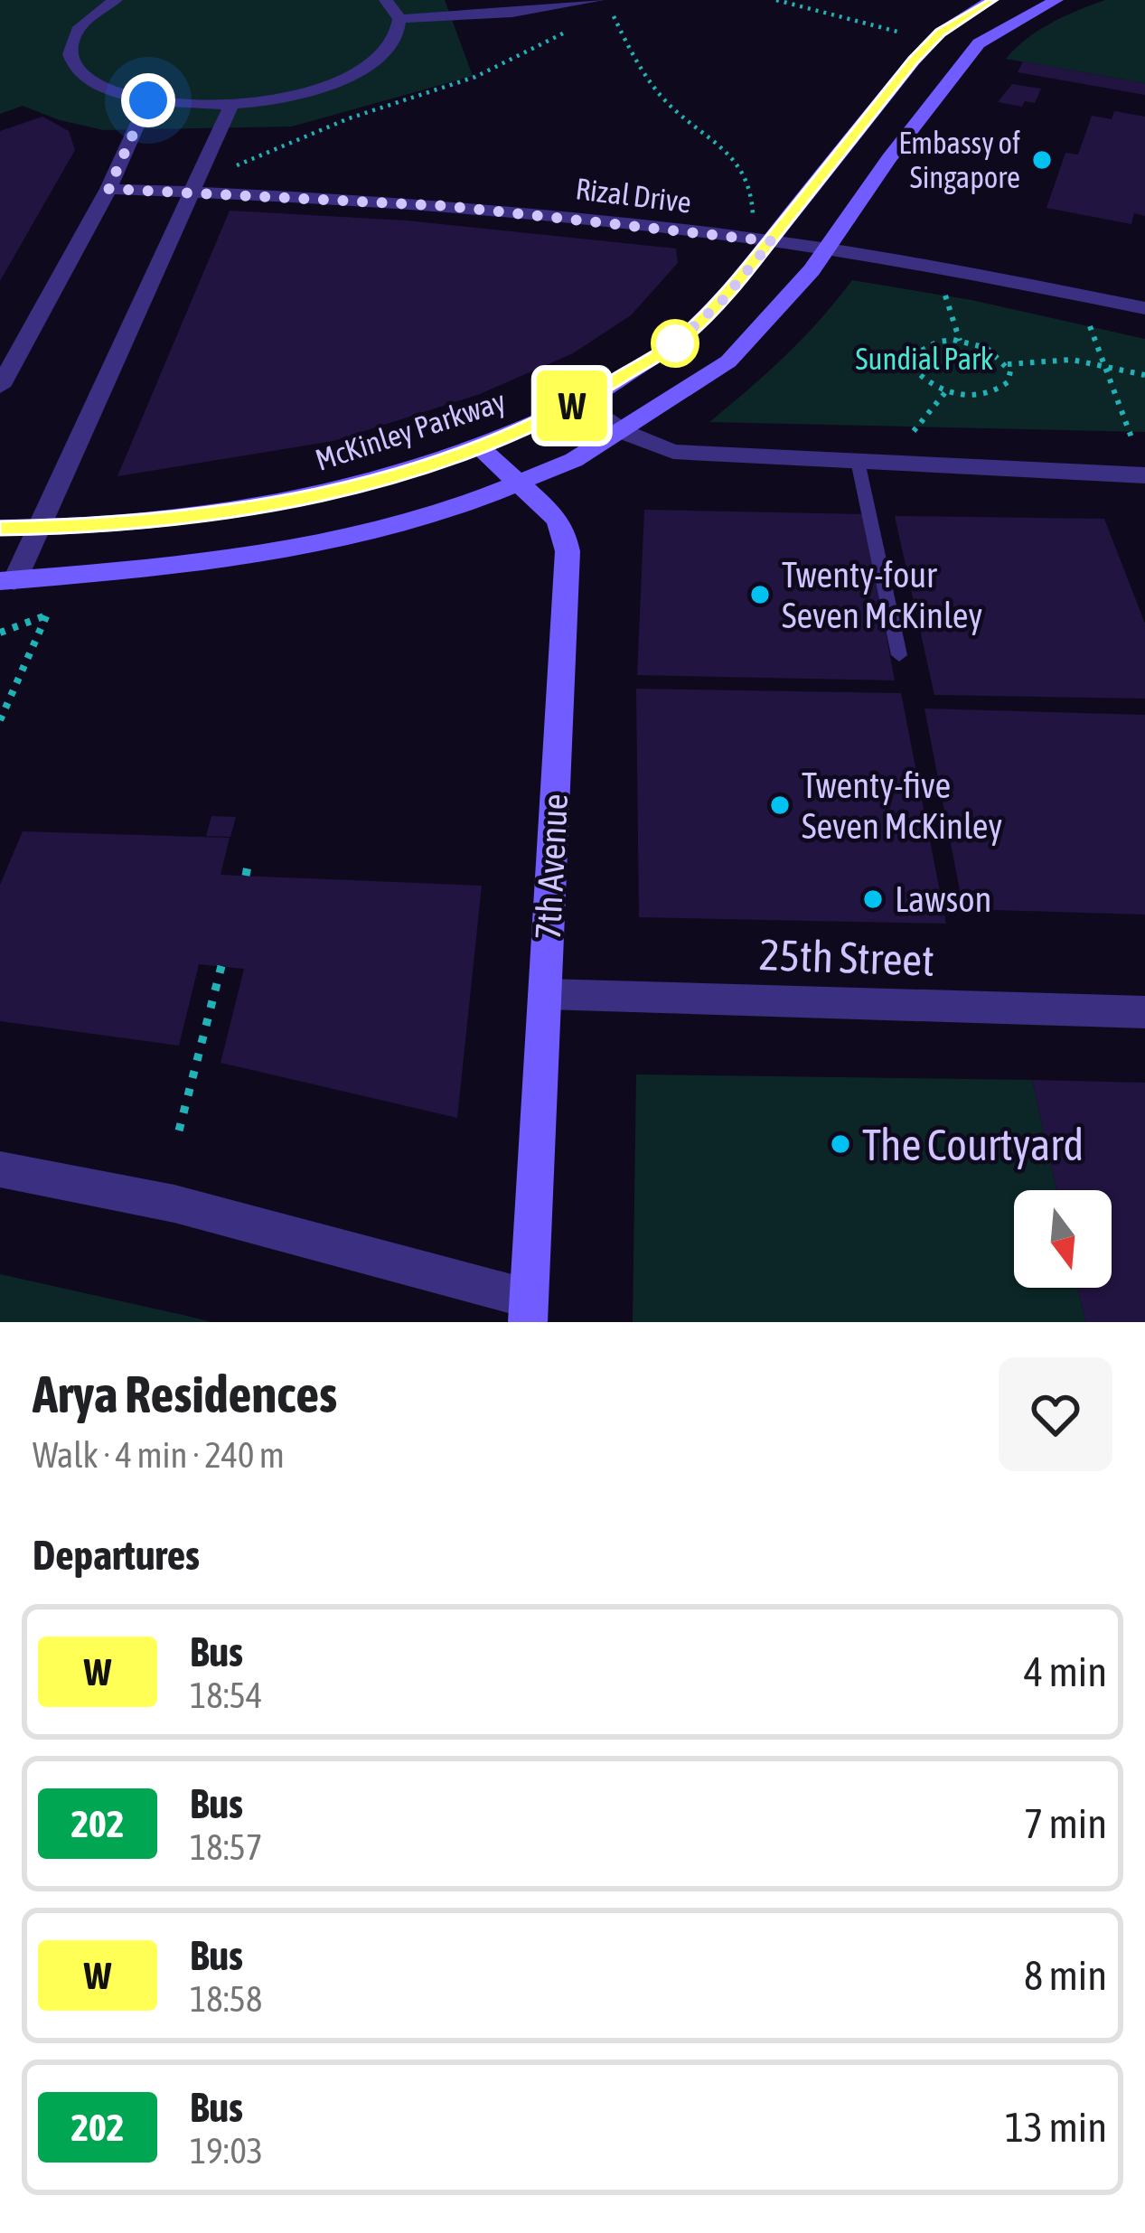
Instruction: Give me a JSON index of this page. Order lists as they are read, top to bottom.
{
  "streets": {
    "main road": ["McKinley Parkway", "7th Avenue"],
    "street": ["Rizal Drive", "25th Street"]
  },
  "crossings": [
    ["Rizal Drive", "McKinley Parkway"],
    ["McKinley Parkway", "7th Avenue"],
    ["7th Avenue", "25th Street"]
  ],
  "parks": ["Sundial Park"],
  "places": [
    "Embassy of Singapore",
    "Twenty-four Seven McKinley",
    "Twenty-five Seven McKinley",
    "Lawson",
    "The Courtyard"
  ],
  "lines": ["bus line W"],
  "north": "bottom",
  "page": {
    "on_map": "W",
    "heading": [
      ["Arya Residences", "Walk · 4 min · 240 m"],
      "Departures"
    ],
    "list": [
      {
        "mark": "W",
        "name": "Bus",
        "note": "18:54",
        "value": "4 min"
      },
      {
        "mark": "202",
        "name": "Bus",
        "note": "18:57",
        "value": "7 min"
      },
      {
        "mark": "W",
        "name": "Bus",
        "note": "18:58",
        "value": "8 min"
      },
      {
        "mark": "202",
        "name": "Bus",
        "note": "19:03",
        "value": "13 min"
      }
    ]
  }
}
